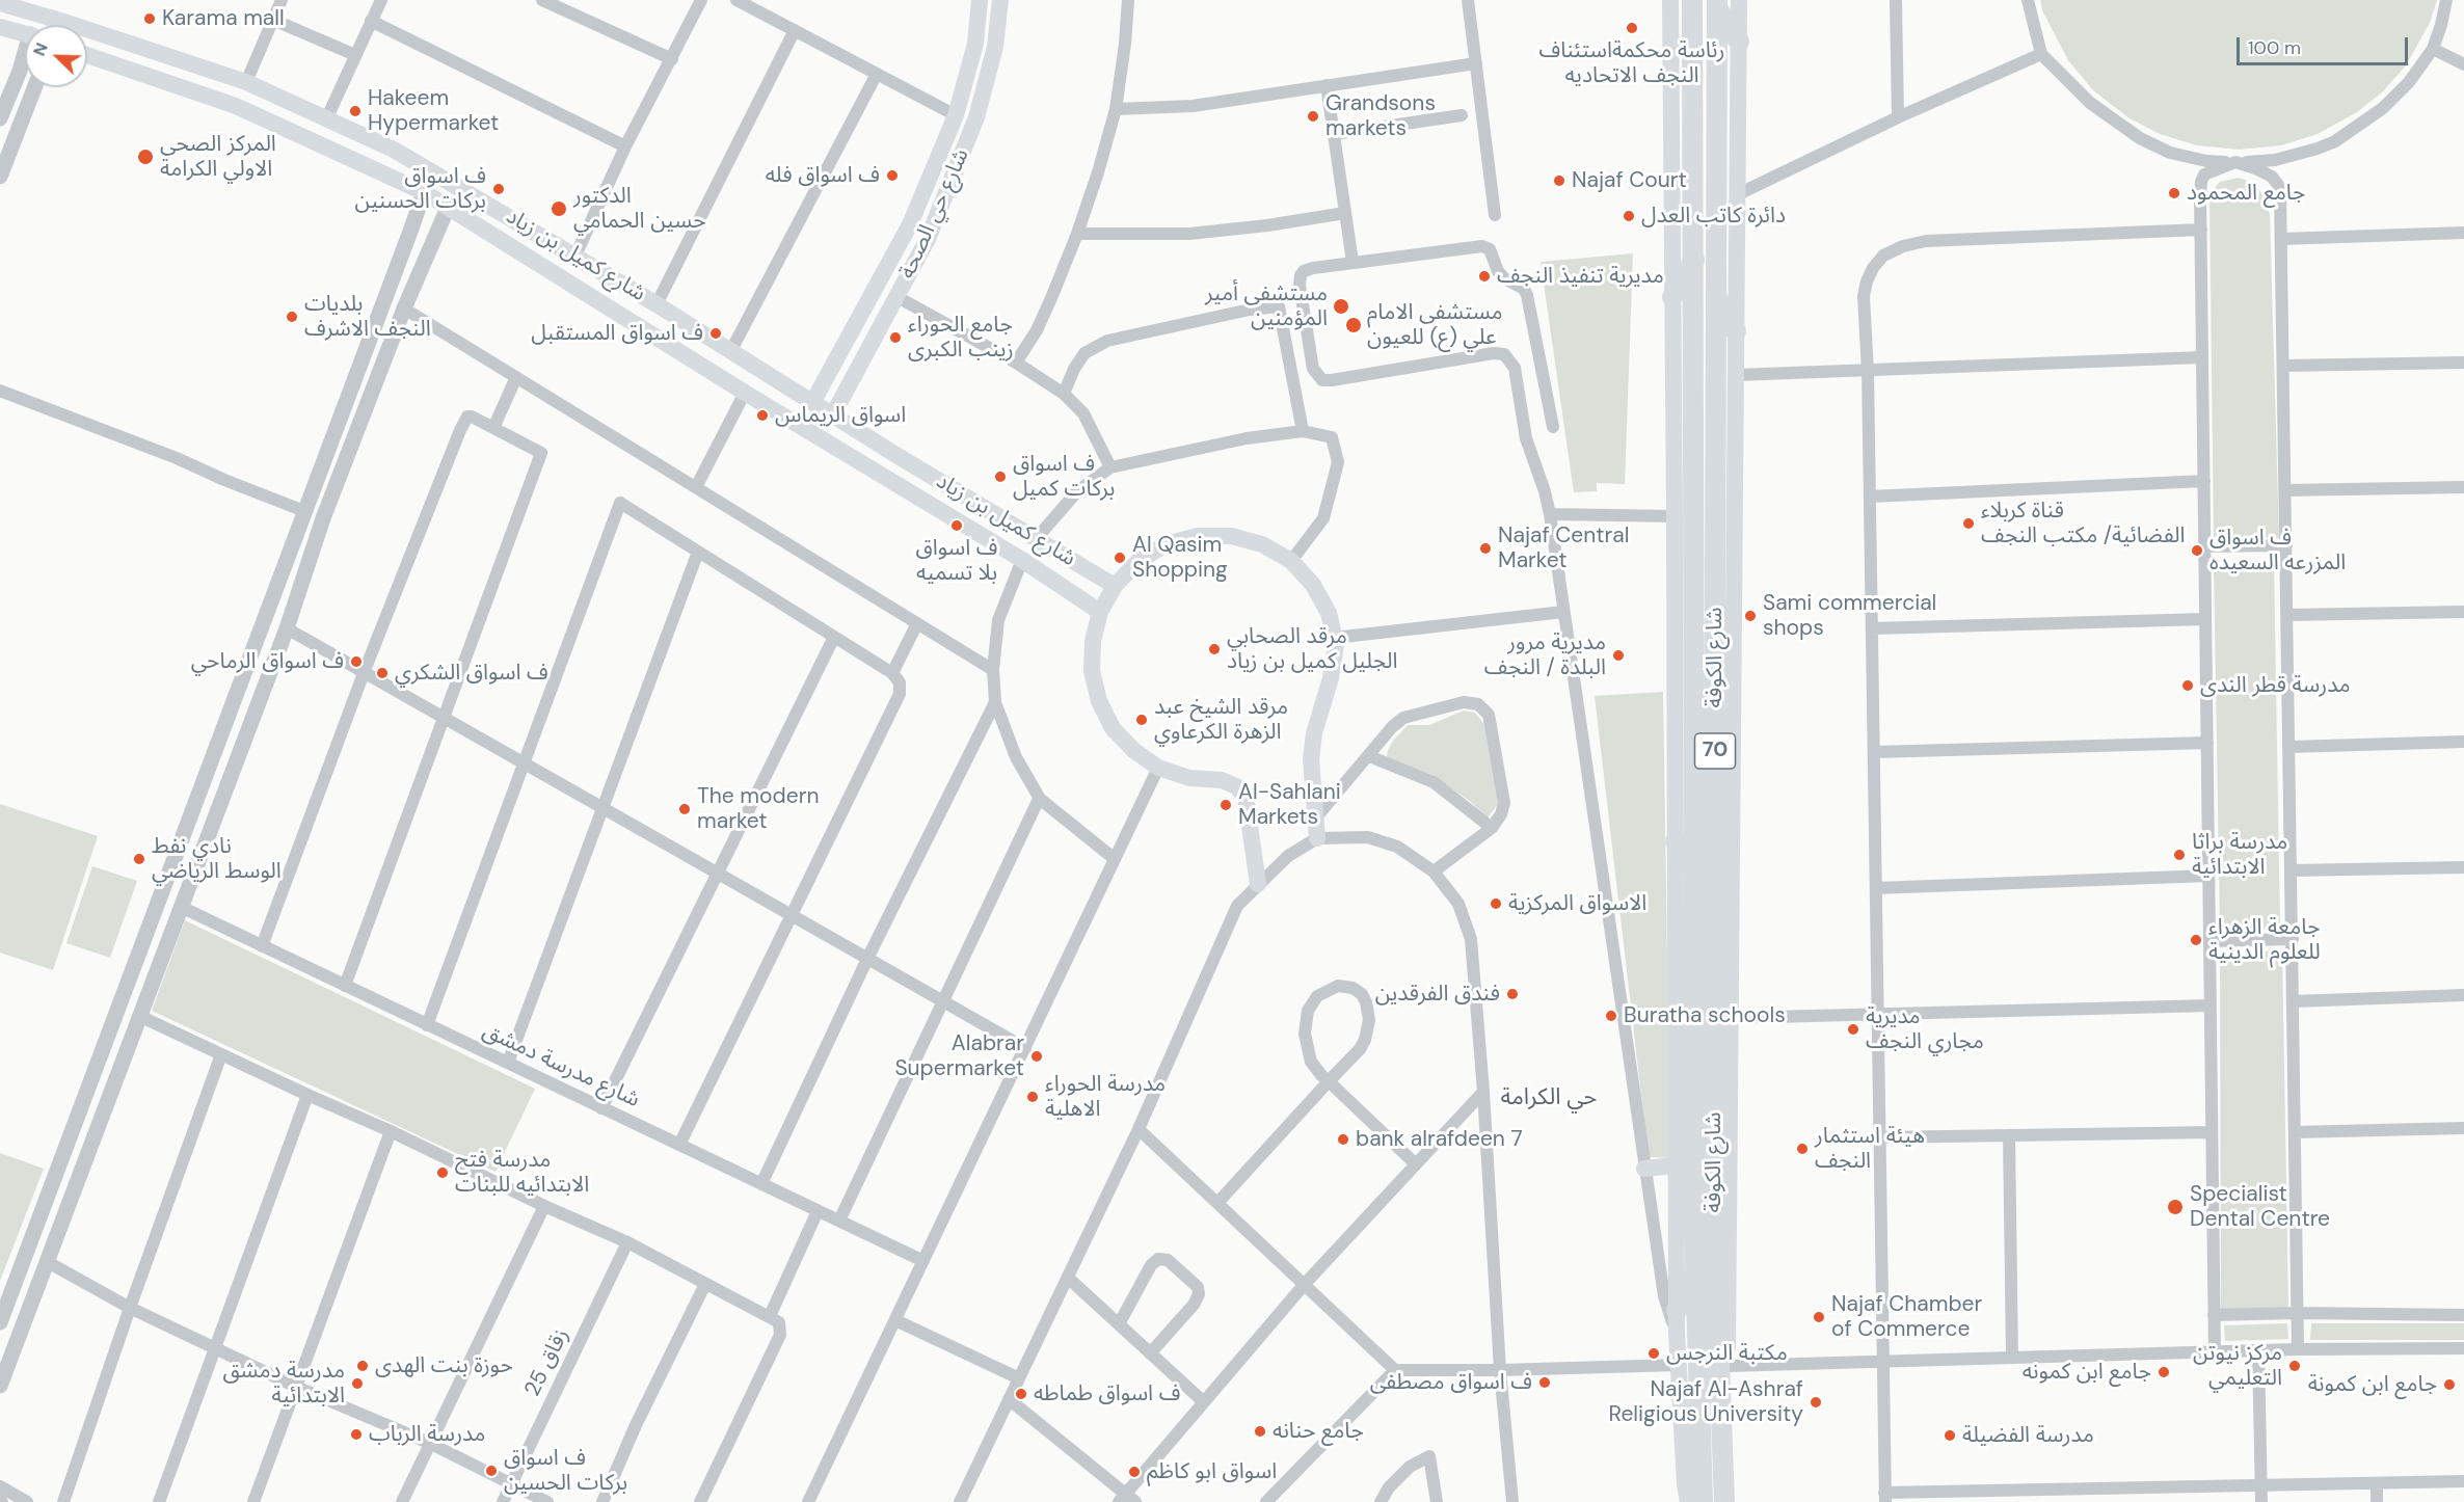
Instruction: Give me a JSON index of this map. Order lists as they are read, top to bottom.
{
  "streets": {
    "highway": ["شارع الكوفة", "70"],
    "main road": ["شارع حي الصحة", "شارع كميل بن زياد"],
    "street": ["شارع مدرسة دمشق", "زقاق 25"]
  },
  "crossings": [
    ["شارع حي الصحة", "شارع كميل بن زياد"]
  ],
  "districts": ["حي الكرامة"],
  "places": [
    "Karama mall",
    "رئاسة محكمةاستئناف النجف الاتحاديه",
    "Hakeem Hypermarket",
    "Grandsons markets",
    "المركز الصحي الاولي الكرامة",
    "ف اسواق فله",
    "Najaf Court",
    "ف اسواق بركات الحسنين",
    "جامع المحمود",
    "الدكتور حسين الحمامي",
    "دائرة كاتب العدل",
    "مديرية تنفيذ النجف",
    "مستشفى أمير المؤمنين",
    "بلديات النجف الاشرف",
    "مستشفى الامام علي (ع) للعيون",
    "ف اسواق المستقبل",
    "جامع الحوراء زينب الكبرى",
    "اسواق الريماس",
    "ف اسواق بركات كميل",
    "قناة كربلاء الفضائية/ مكتب النجف",
    "ف اسواق بلا تسميه",
    "Najaf Central Market",
    "ف اسواق المزرعه السعيده",
    "Al Qasim Shopping",
    "Sami commercial shops",
    "مرقد الصحابي الجليل كميل بن زياد",
    "مديرية مرور البلدة / النجف",
    "ف اسواق الرماحي",
    "ف اسواق الشكري",
    "مدرسة قطر الندى",
    "مرقد الشيخ عبد الزهرة الكرعاوي",
    "Al-Sahlani Markets",
    "The modern market",
    "مدرسة براثا الابتدائية",
    "نادي نفط الوسط الرياضي",
    "الاسواق المركزية",
    "جامعة الزهراء للعلوم الدينية",
    "فندق الفرقدين",
    "Buratha schools",
    "مديرية مجاري النجف",
    "Alabrar Supermarket",
    "مدرسة الحوراء الاهلية",
    "bank alrafdeen 7",
    "هيئة استثمار النجف",
    "مدرسة فتح الابتدائيه للبنات",
    "Specialist Dental Centre",
    "Najaf Chamber of Commerce",
    "مكتبة النرجس",
    "حوزة بنت الهدى",
    "مركز نيوتن التعليمي",
    "جامع ابن كمونه",
    "ف اسواق مصطفى",
    "مدرسة دمشق الابتدائية",
    "جامع ابن كمونة",
    "ف اسواق طماطه",
    "Najaf Al-Ashraf Religious University",
    "جامع حنانه",
    "مدرسة الرباب",
    "مدرسة الفضيلة",
    "ف اسواق بركات الحسين",
    "اسواق ابو كاظم"
  ],
  "scale_bar": "100 m",
  "north": "top left"
}
